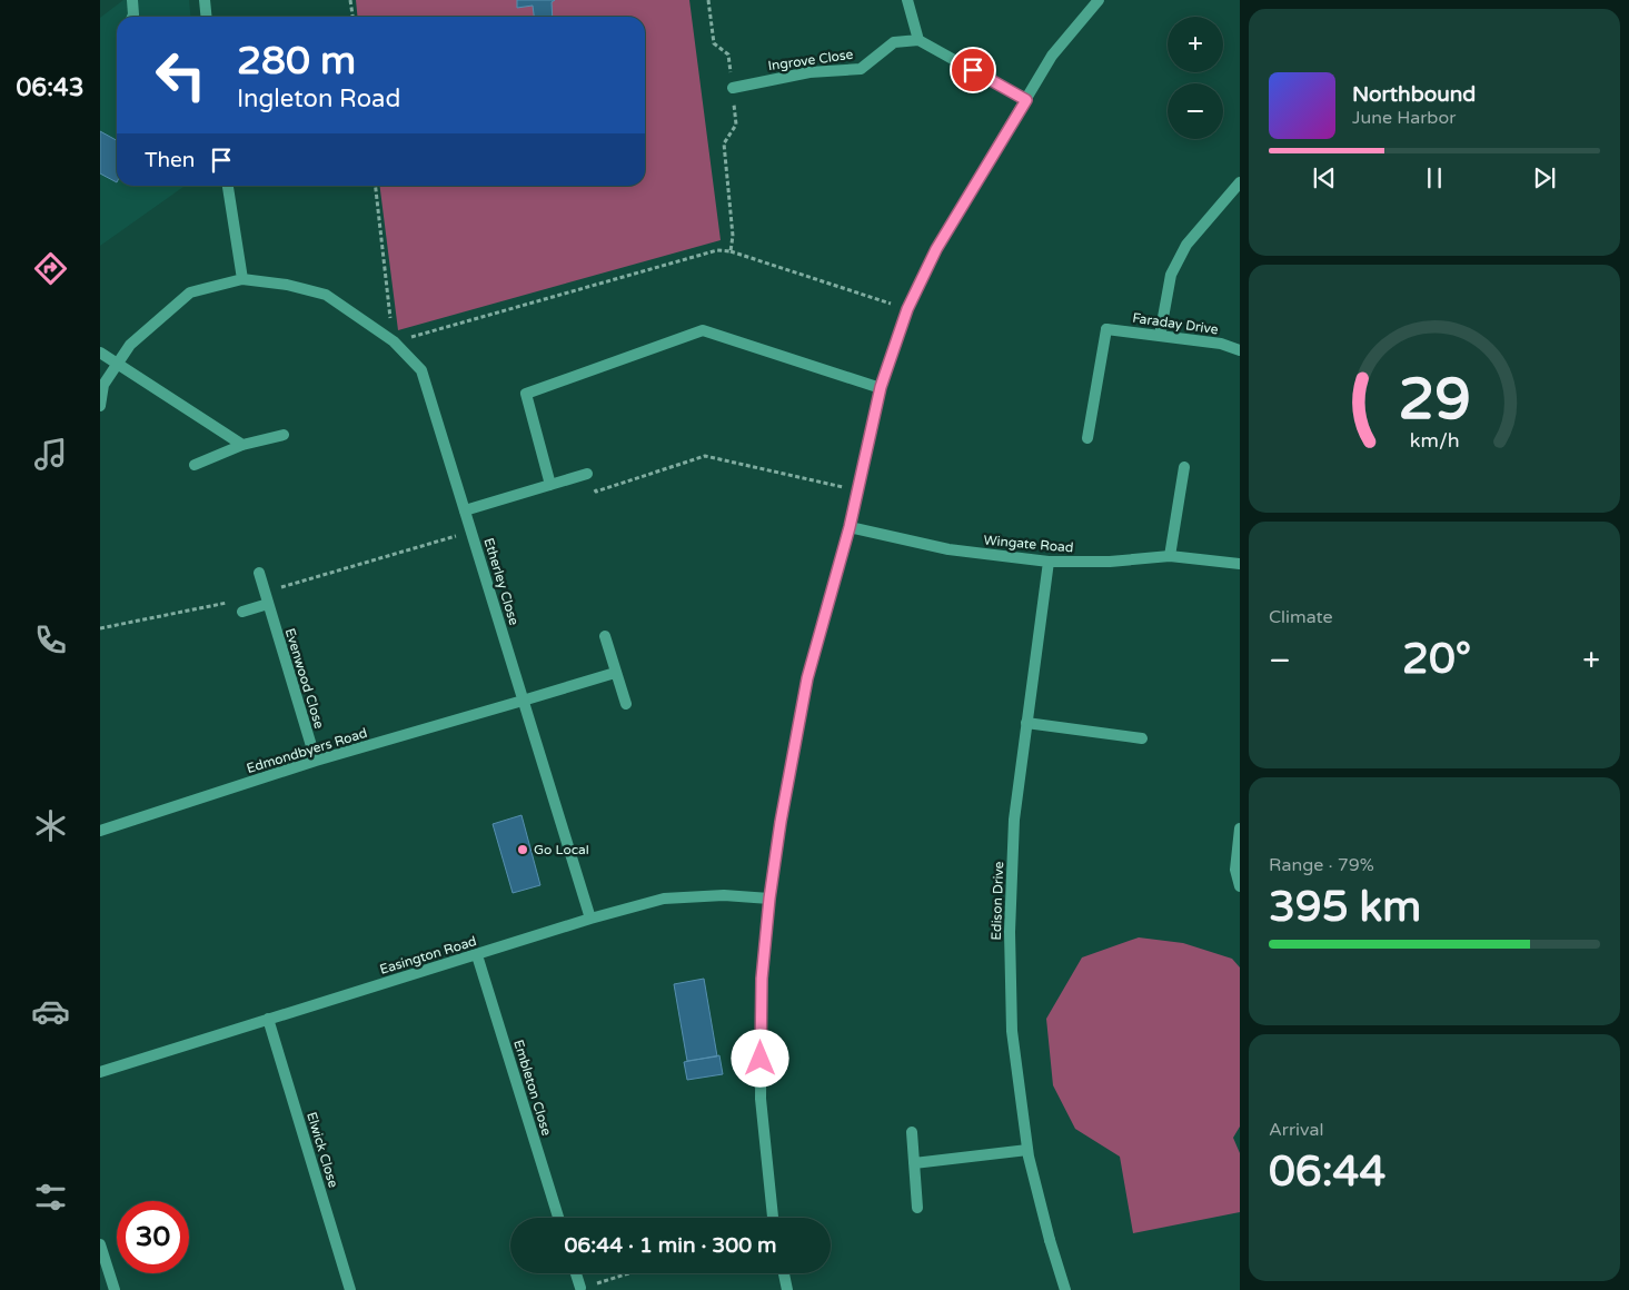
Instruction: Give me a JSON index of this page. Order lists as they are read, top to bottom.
{
  "streets": {
    "street": [
      "Ingrove Close",
      "Faraday Drive",
      "Wingate Road",
      "Etherley Close",
      "Evenwood Close",
      "Edmondbyers Road",
      "Edison Drive",
      "Easington Road",
      "Embleton Close",
      "Elwick Close"
    ]
  },
  "crossings": [
    ["Wingate Road", "Edison Drive"],
    ["Etherley Close", "Edmondbyers Road"],
    ["Etherley Close", "Easington Road"],
    ["Evenwood Close", "Edmondbyers Road"],
    ["Easington Road", "Embleton Close"],
    ["Easington Road", "Elwick Close"]
  ],
  "places": ["Go Local"],
  "page": {
    "tabs": "06:43",
    "map_buttons": ["+", "−"],
    "turn": ["280 m", "Ingleton Road"],
    "song": ["Northbound", "June Harbor"],
    "then": "Then",
    "tile": [
      "Climate",
      ["Range · 79%", "395 km"],
      ["Arrival", "06:44"]
    ],
    "heat": ["−", "20°", "+"],
    "limit": "30",
    "trip": "06:44 · 1 min · 300 m",
    "gauge": ["29", "km/h"]
  }
}
